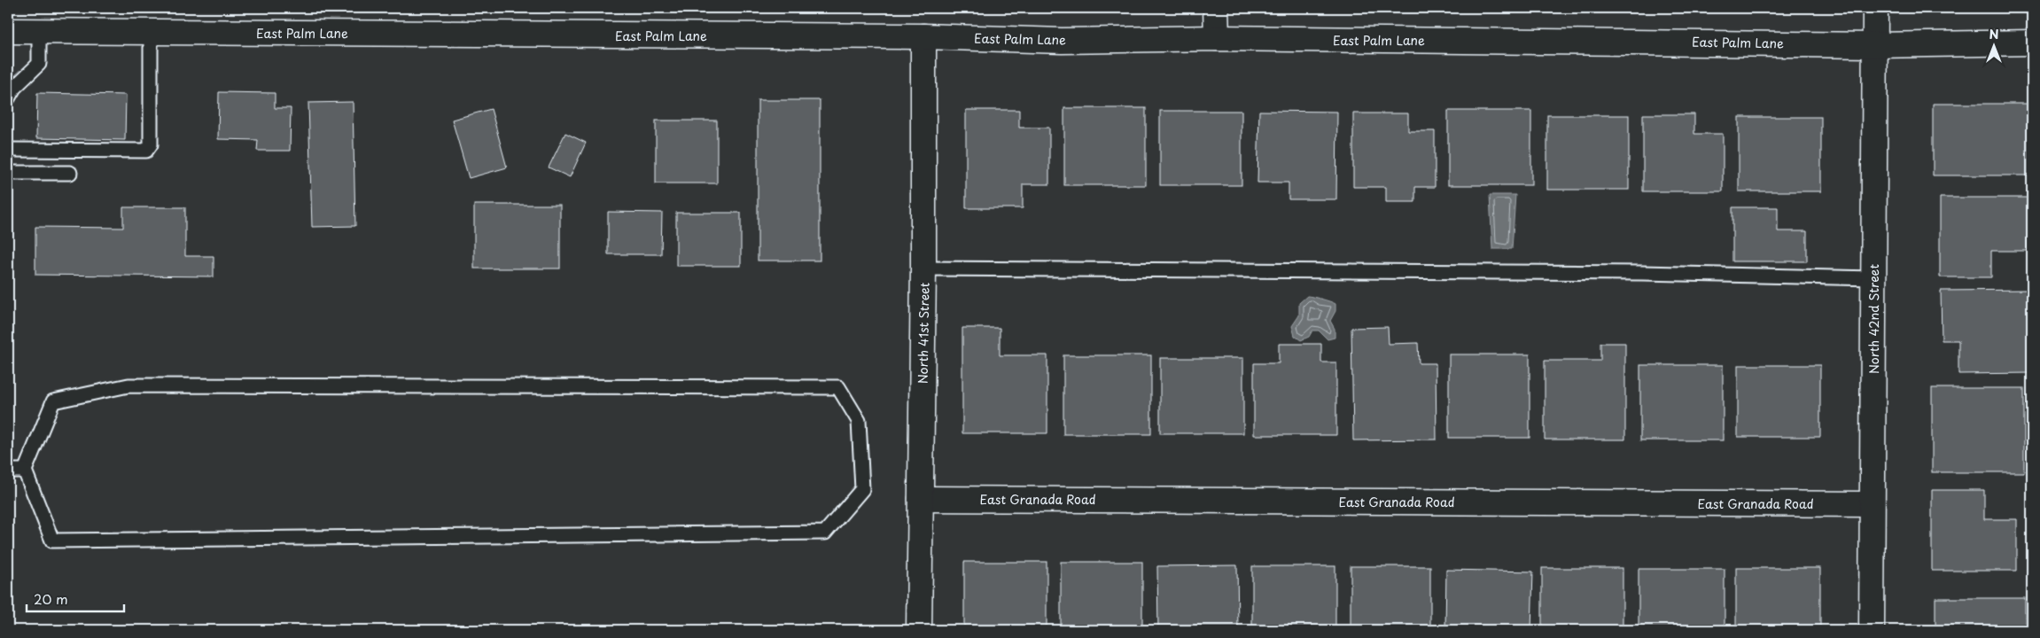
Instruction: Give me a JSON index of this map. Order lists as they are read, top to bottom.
{
  "streets": {
    "street": [
      "East Palm Lane",
      "North 42nd Street",
      "North 41st Street",
      "East Granada Road"
    ]
  },
  "crossings": [
    ["East Palm Lane", "North 42nd Street"],
    ["East Palm Lane", "North 41st Street"],
    ["North 42nd Street", "East Granada Road"],
    ["North 41st Street", "East Granada Road"]
  ],
  "scale_bar": "20 m",
  "north": "top"
}
